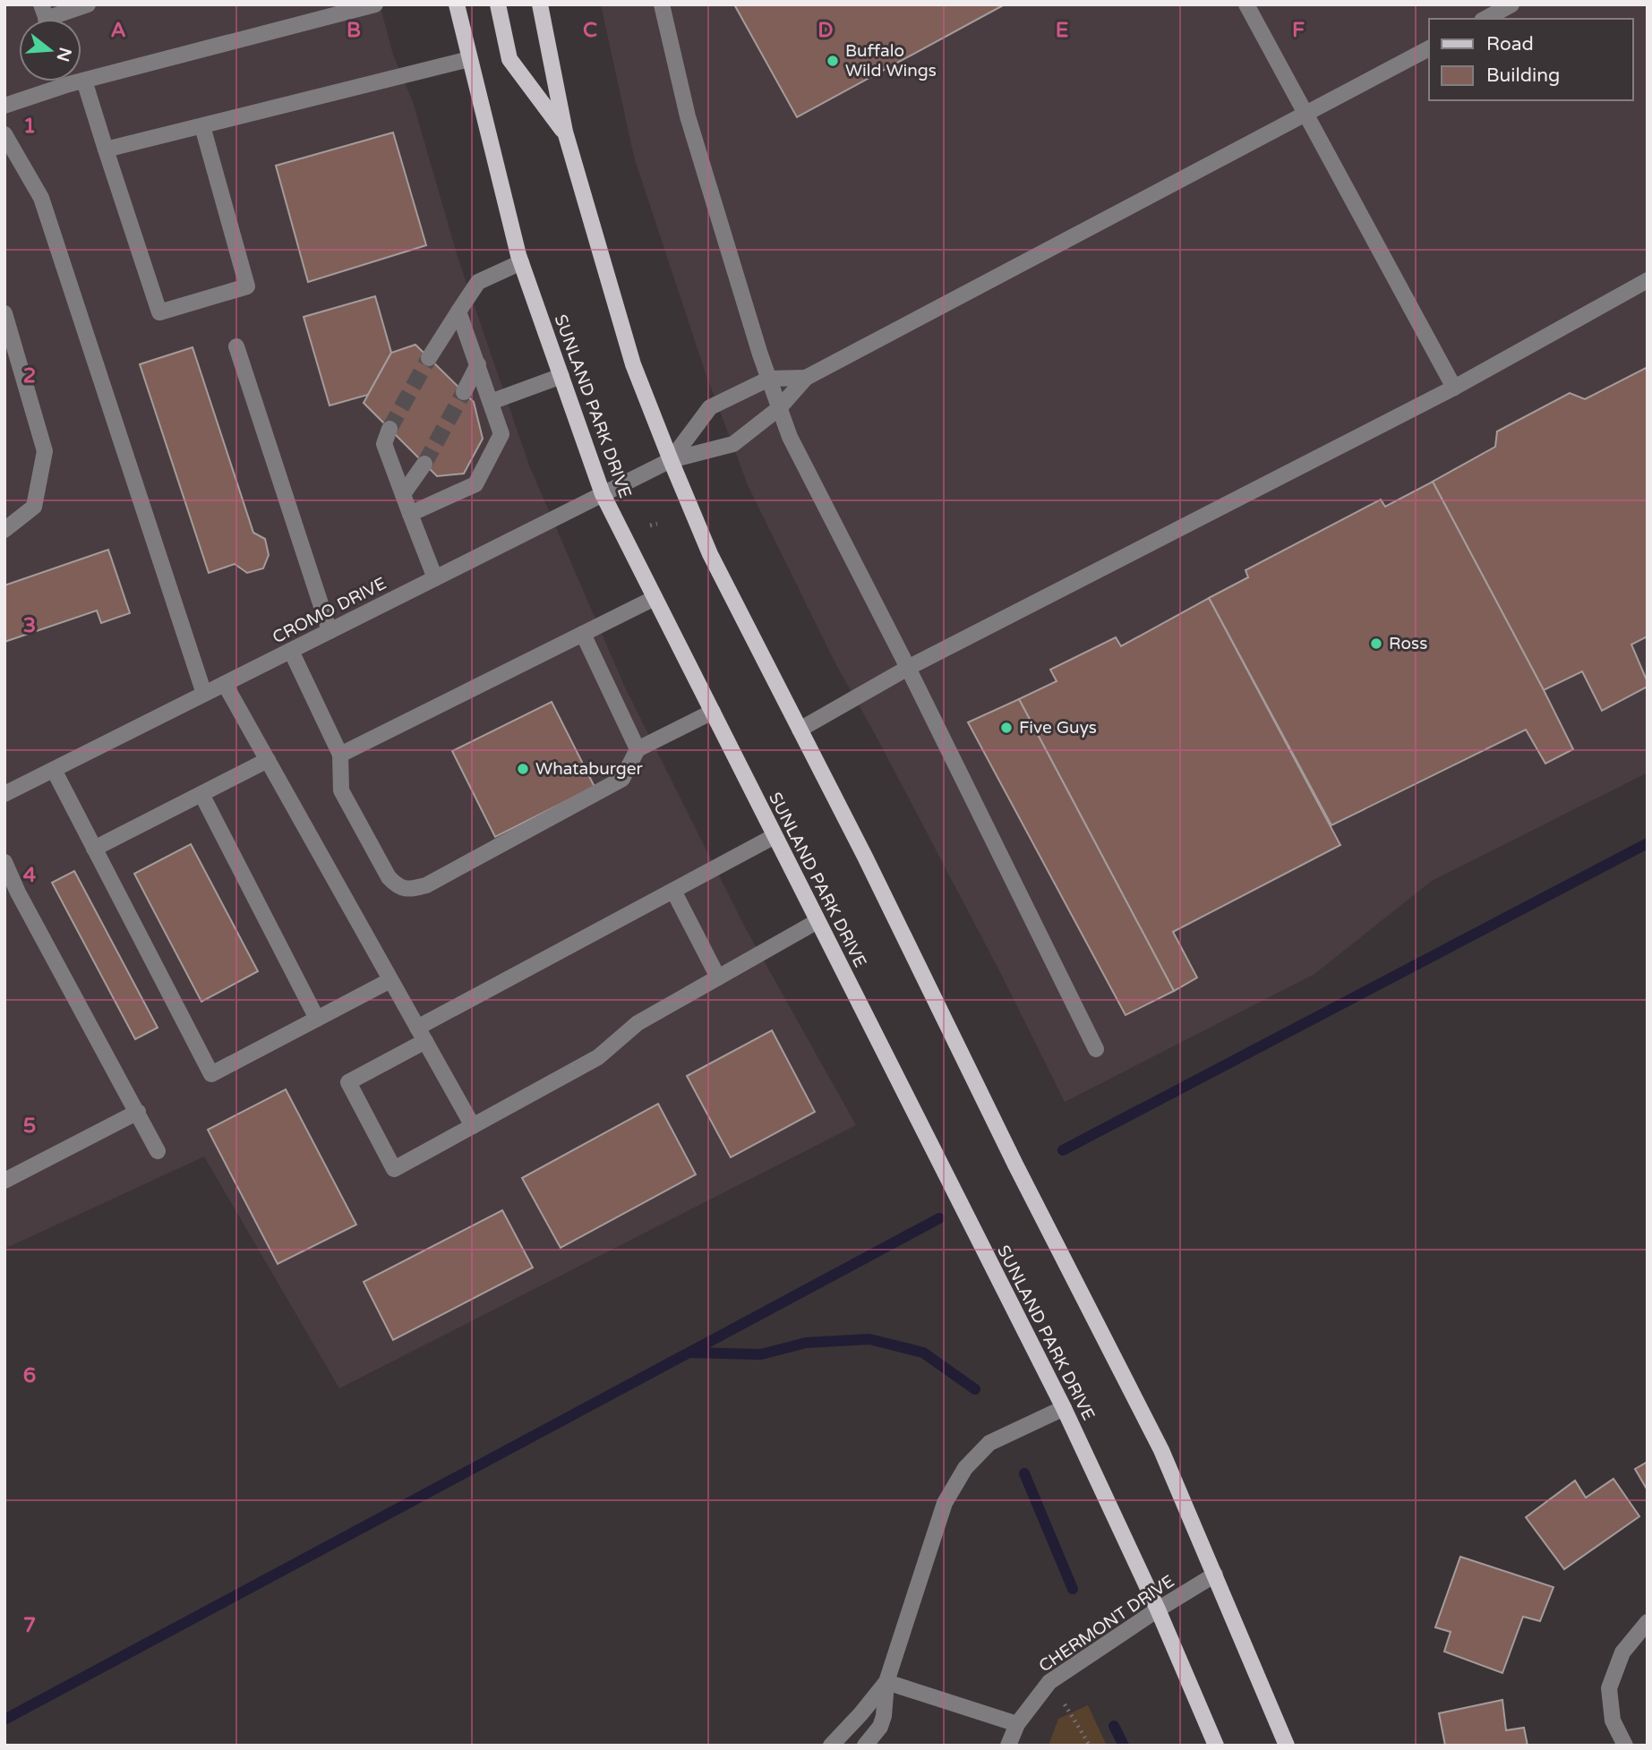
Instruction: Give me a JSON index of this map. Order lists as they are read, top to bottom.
{
  "streets": {
    "main road": ["SUNLAND PARK DRIVE"],
    "street": ["CROMO DRIVE", "CHERMONT DRIVE"]
  },
  "crossings": [
    ["SUNLAND PARK DRIVE", "CROMO DRIVE"],
    ["SUNLAND PARK DRIVE", "CHERMONT DRIVE"]
  ],
  "places": [
    "Buffalo Wild Wings",
    "Ross",
    "Five Guys",
    "Whataburger"
  ],
  "legend": ["Road", "Building"],
  "north": "right",
  "grid": {
    "columns": [
      "A",
      "B",
      "C",
      "D",
      "E",
      "F"
    ],
    "rows": [
      "1",
      "2",
      "3",
      "4",
      "5",
      "6",
      "7"
    ]
  }
}
